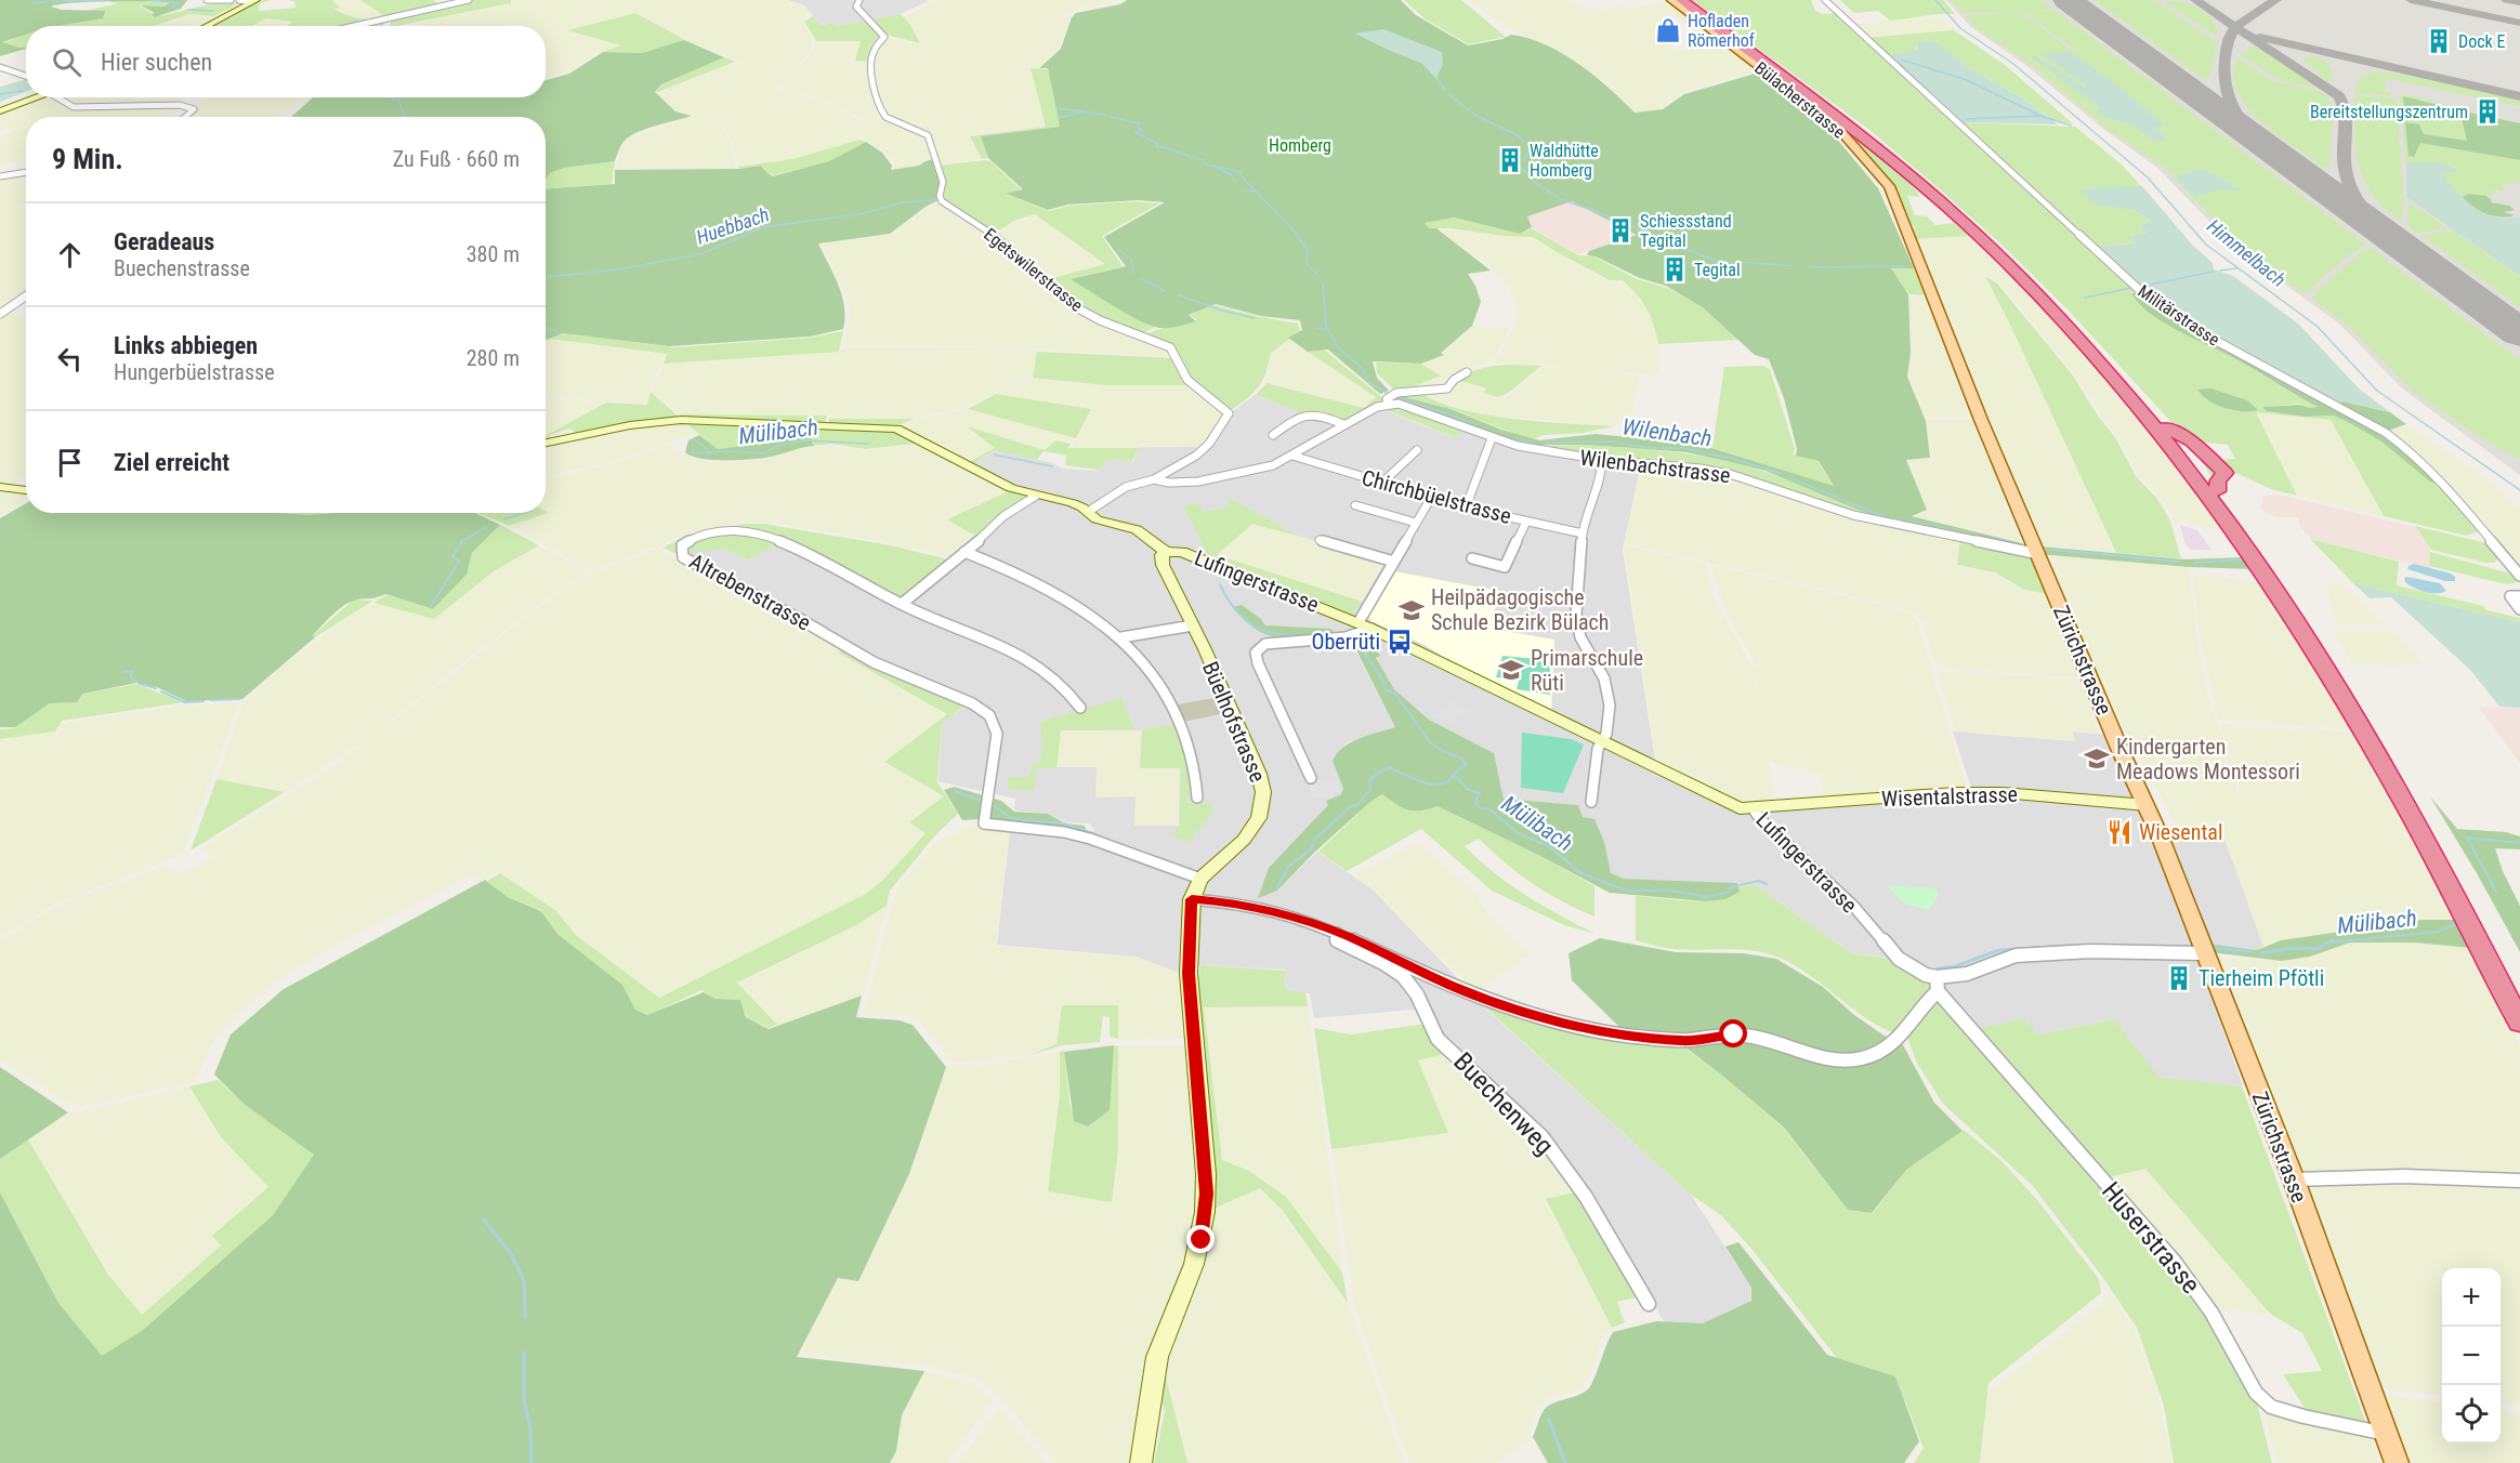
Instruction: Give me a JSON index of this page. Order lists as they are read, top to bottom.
{
  "streets": {
    "main road": ["Bülacherstrasse", "Zürichstrasse"],
    "street": [
      "Egetswilerstrasse",
      "Militärstrasse",
      "Wilenbachstrasse",
      "Chirchbüelstrasse",
      "Lufingerstrasse",
      "Altrebenstrasse",
      "Büelhofstrasse",
      "Wisentalstrasse",
      "Buechenweg",
      "Huserstrasse"
    ]
  },
  "crossings": [
    ["Bülacherstrasse", "Zürichstrasse"],
    ["Egetswilerstrasse", "Lufingerstrasse"],
    ["Wilenbachstrasse", "Zürichstrasse"],
    ["Lufingerstrasse", "Büelhofstrasse"],
    ["Lufingerstrasse", "Wisentalstrasse"],
    ["Altrebenstrasse", "Büelhofstrasse"],
    ["Zürichstrasse", "Wisentalstrasse"],
    ["Zürichstrasse", "Huserstrasse"]
  ],
  "water": [
    "Huebbach",
    "Himmelbach",
    "Mülibach",
    "Wilenbach"
  ],
  "parks": ["Homberg"],
  "places": {
    "shop": ["Hofladen Römerhof"],
    "building": [
      "Dock E",
      "Bereitstellungszentrum",
      "Waldhütte Homberg",
      "Schiessstand Tegital",
      "Tegital",
      "Tierheim Pfötli"
    ],
    "school or university": ["Heilpädagogische Schule Bezirk Bülach", "Primarschule Rüti", "Kindergarten Meadows Montessori"],
    "bus stop": ["Oberrüti"],
    "restaurant": ["Wiesental"]
  },
  "page": {
    "search": "Hier suchen",
    "heading": ["9 Min.", "Zu Fuß · 660 m"],
    "list": [
      ["Geradeaus", "Buechenstrasse", "380 m"],
      ["Links abbiegen", "Hungerbüelstrasse", "280 m"],
      "Ziel erreicht"
    ],
    "map_buttons": ["+", "−"]
  }
}
